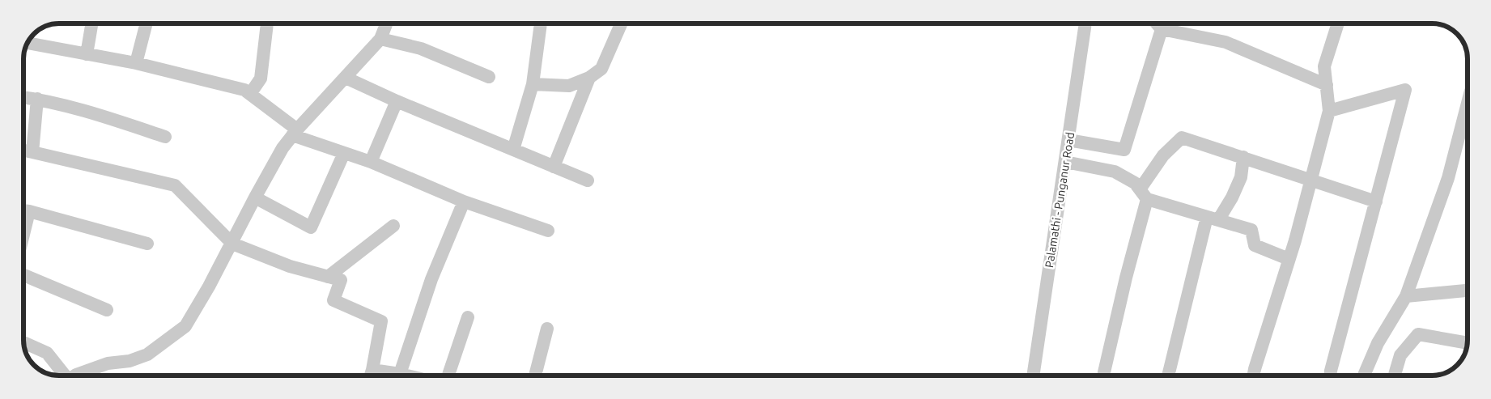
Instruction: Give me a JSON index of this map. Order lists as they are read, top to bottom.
{
  "streets": {
    "street": ["Palamathi - Punganur Road"]
  }
}
